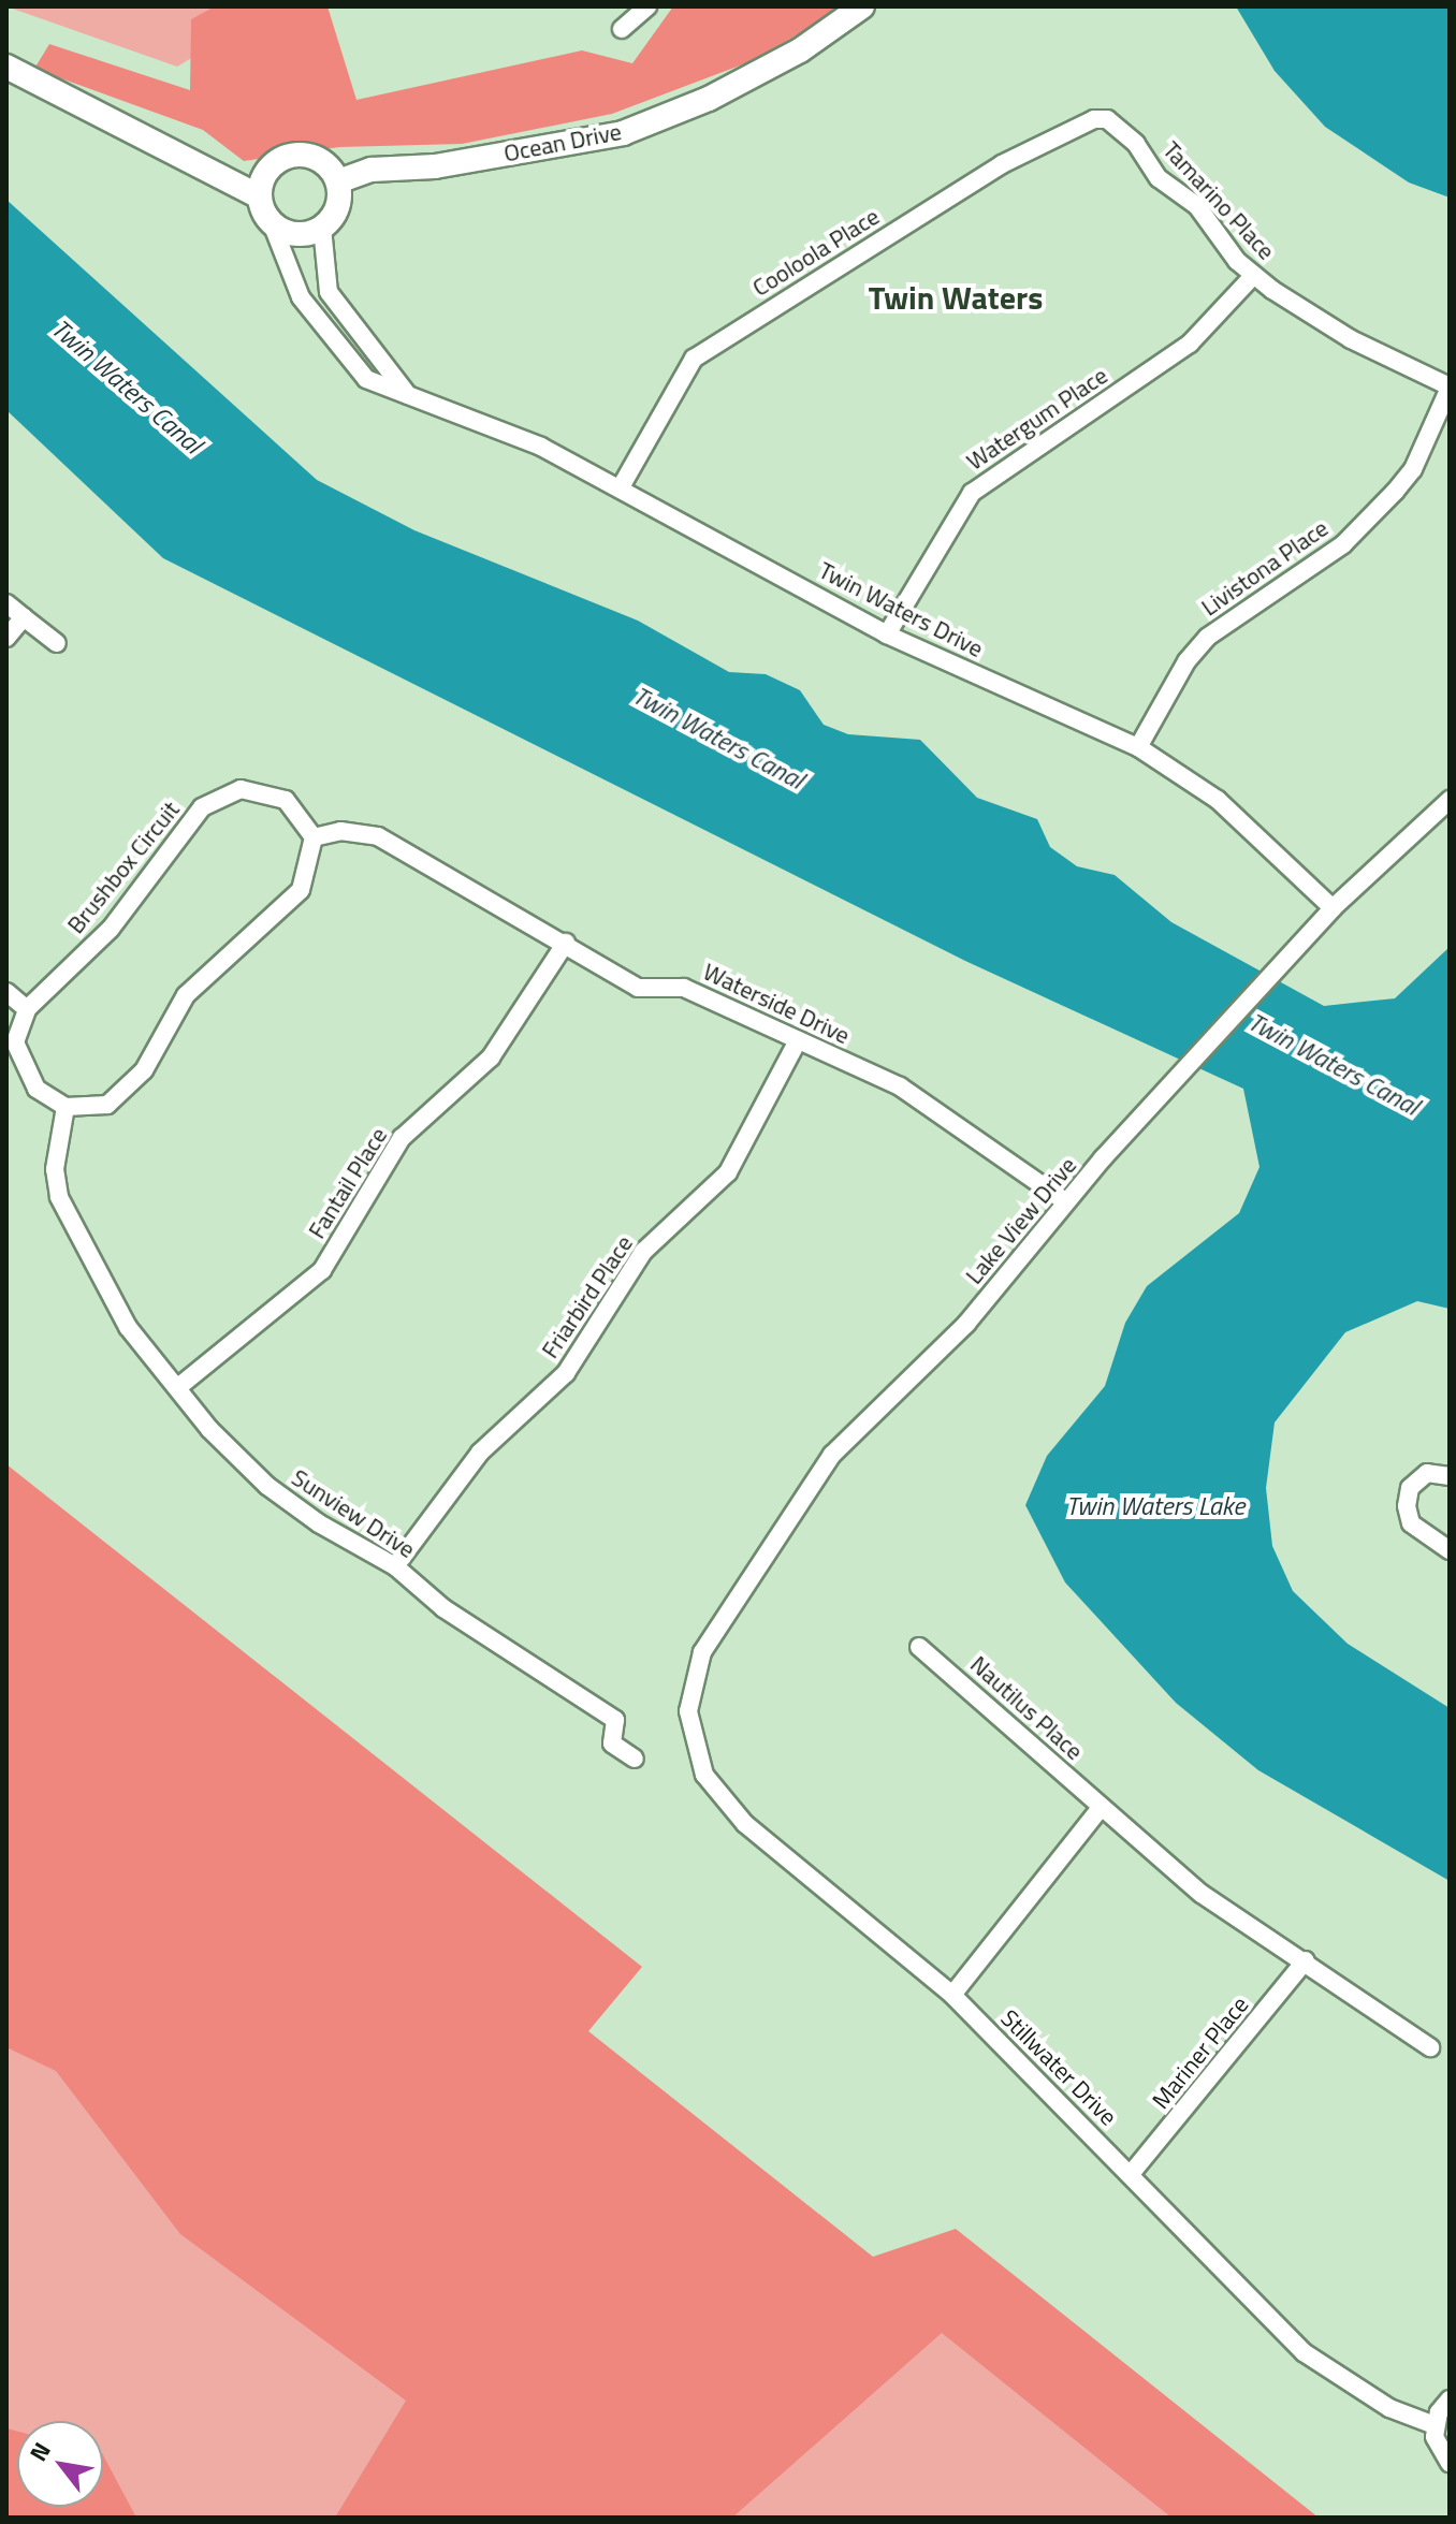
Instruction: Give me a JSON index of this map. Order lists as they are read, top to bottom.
{
  "streets": {
    "street": [
      "Ocean Drive",
      "Tamarino Place",
      "Cooloola Place",
      "Watergum Place",
      "Livistona Place",
      "Twin Waters Drive",
      "Brushbox Circuit",
      "Waterside Drive",
      "Fantail Place",
      "Lake View Drive",
      "Friarbird Place",
      "Sunview Drive",
      "Nautilus Place",
      "Mariner Place",
      "Stillwater Drive"
    ]
  },
  "crossings": [
    ["Ocean Drive", "Twin Waters Drive"],
    ["Tamarino Place", "Cooloola Place"],
    ["Tamarino Place", "Watergum Place"],
    ["Tamarino Place", "Livistona Place"],
    ["Cooloola Place", "Twin Waters Drive"],
    ["Watergum Place", "Twin Waters Drive"],
    ["Livistona Place", "Twin Waters Drive"],
    ["Twin Waters Drive", "Lake View Drive"],
    ["Brushbox Circuit", "Waterside Drive"],
    ["Waterside Drive", "Fantail Place"],
    ["Waterside Drive", "Lake View Drive"],
    ["Waterside Drive", "Friarbird Place"],
    ["Fantail Place", "Sunview Drive"],
    ["Lake View Drive", "Stillwater Drive"],
    ["Friarbird Place", "Sunview Drive"],
    ["Nautilus Place", "Mariner Place"],
    ["Mariner Place", "Stillwater Drive"]
  ],
  "districts": ["Twin Waters"],
  "water": ["Twin Waters Canal", "Twin Waters Lake"],
  "north": "top left"
}
